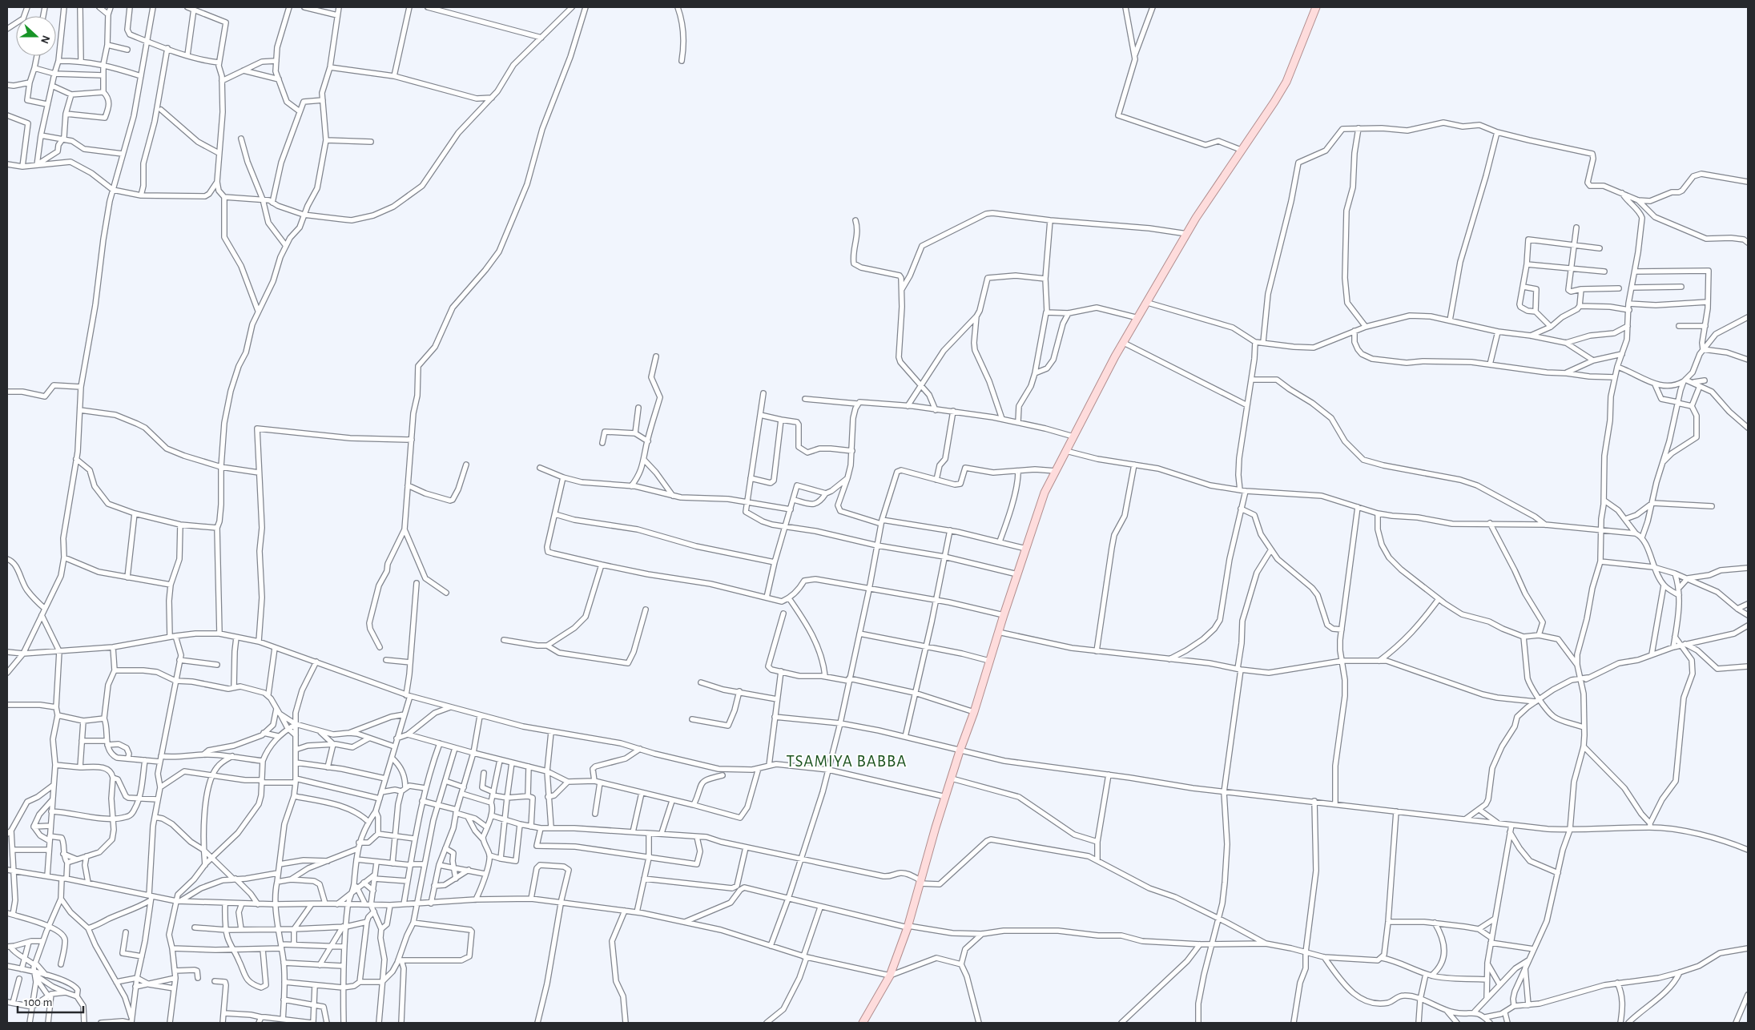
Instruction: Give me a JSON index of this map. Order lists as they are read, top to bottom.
{
  "districts": ["TSAMIYA BABBA"],
  "scale_bar": "100 m",
  "north": "right"
}
